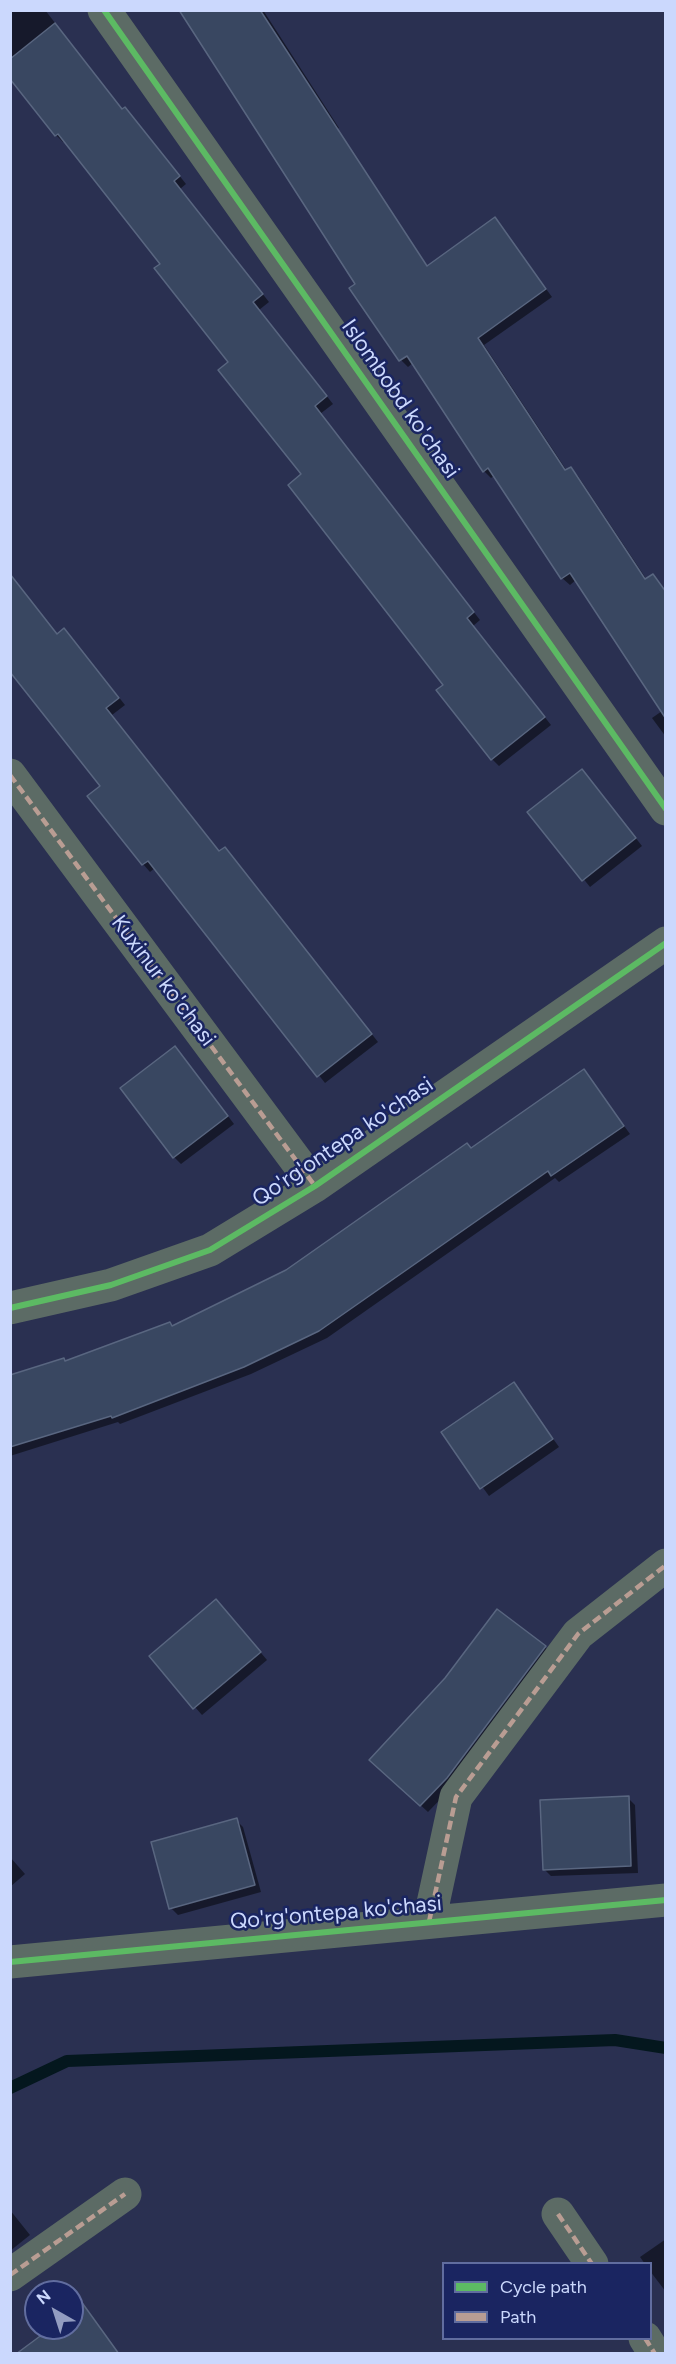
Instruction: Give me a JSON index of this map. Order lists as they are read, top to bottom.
{
  "streets": {
    "street": ["Islombobd ko'chasi", "Kuxinur ko'chasi", "Qo'rg'ontepa ko'chasi"]
  },
  "crossings": [
    ["Kuxinur ko'chasi", "Qo'rg'ontepa ko'chasi"]
  ],
  "legend": ["Cycle path", "Path"],
  "north": "top left"
}
